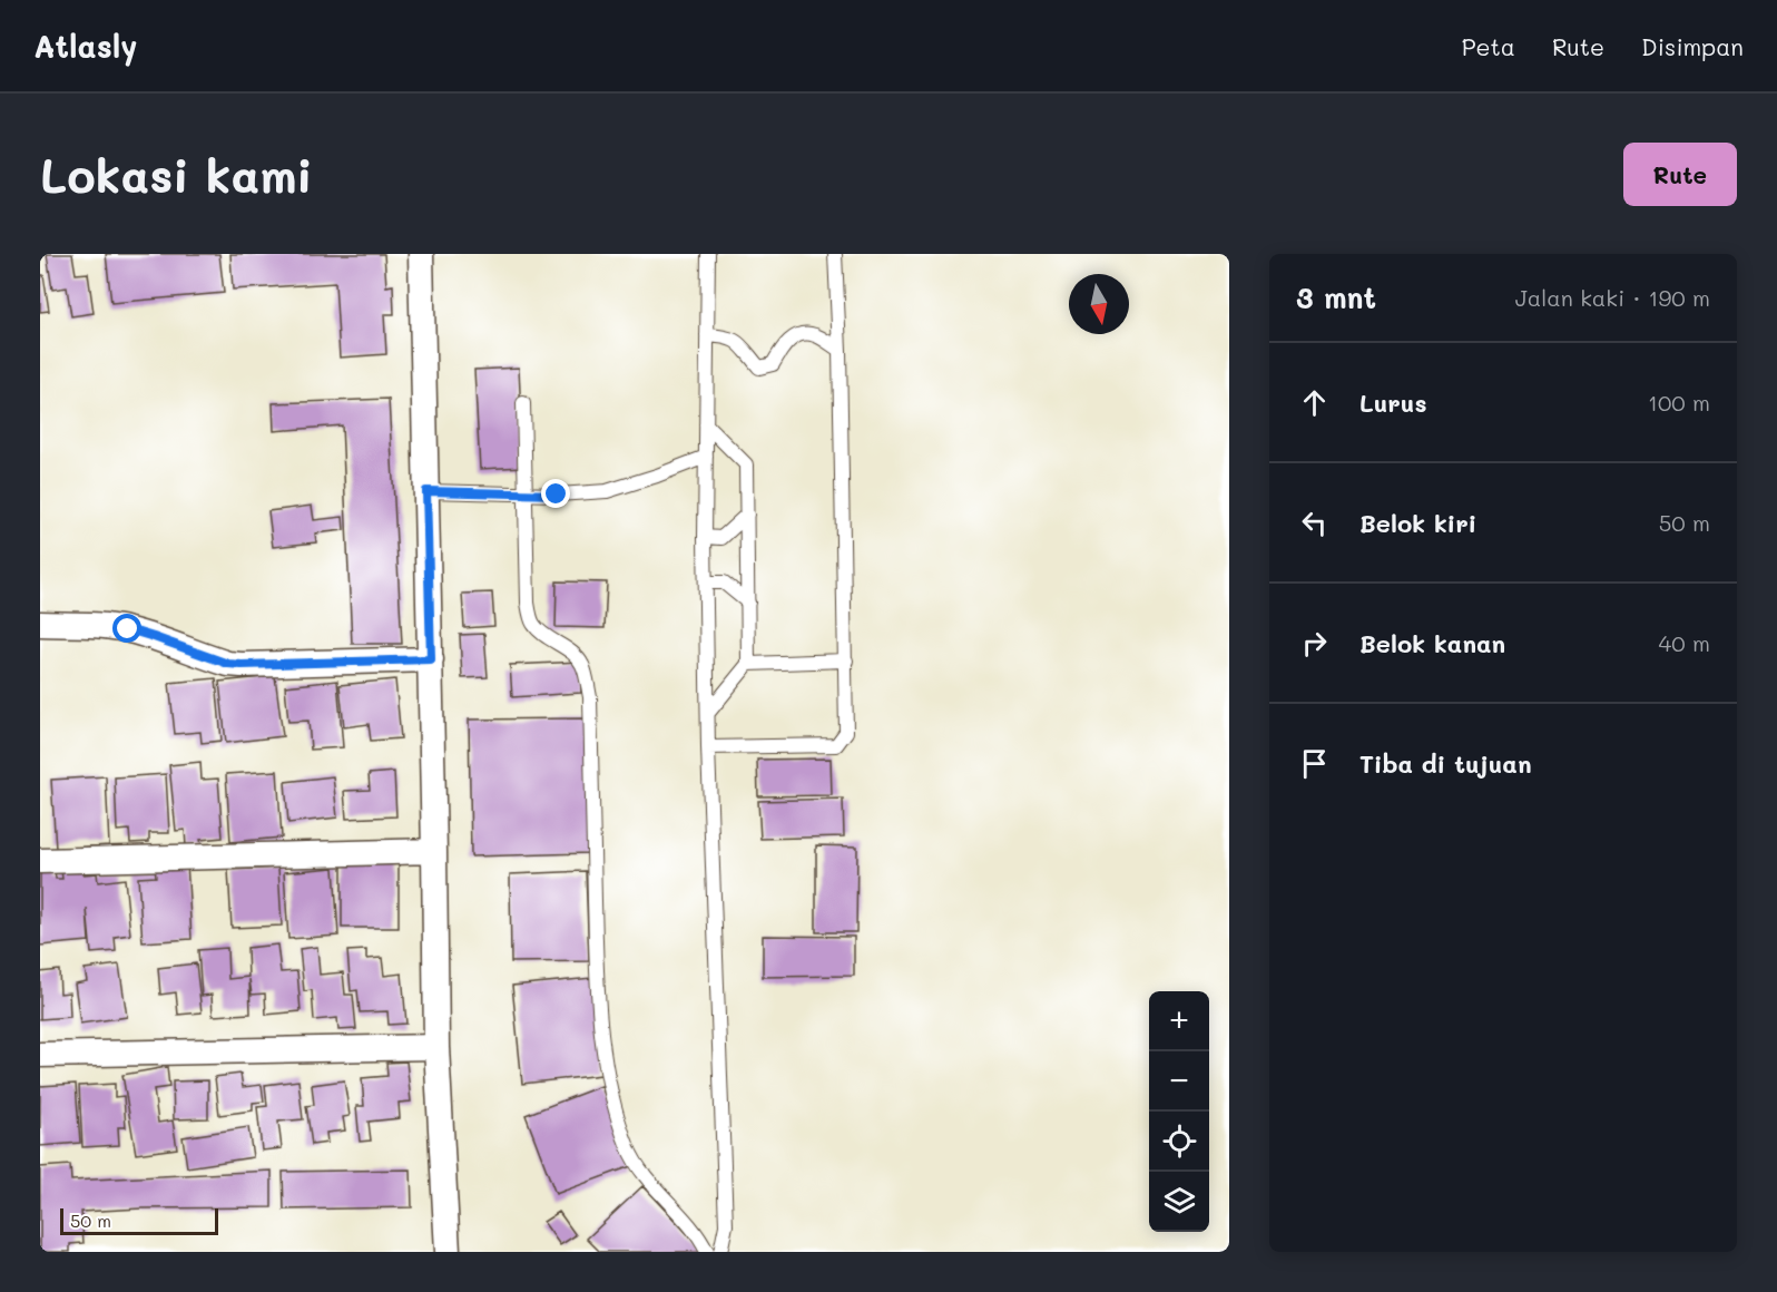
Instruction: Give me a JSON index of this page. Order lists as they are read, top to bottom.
{
  "scale_bar": "50 m",
  "north": "bottom",
  "page": {
    "header": "Atlasly",
    "nav": ["Peta", "Rute", "Disimpan"],
    "buttons": "Rute",
    "title": "Lokasi kami",
    "heading": ["3 mnt", "Jalan kaki · 190 m"],
    "list": [
      ["Lurus", "100 m"],
      ["Belok kiri", "50 m"],
      ["Belok kanan", "40 m"],
      "Tiba di tujuan"
    ],
    "map_buttons": ["+", "−"],
    "scale": "50 m"
  }
}
